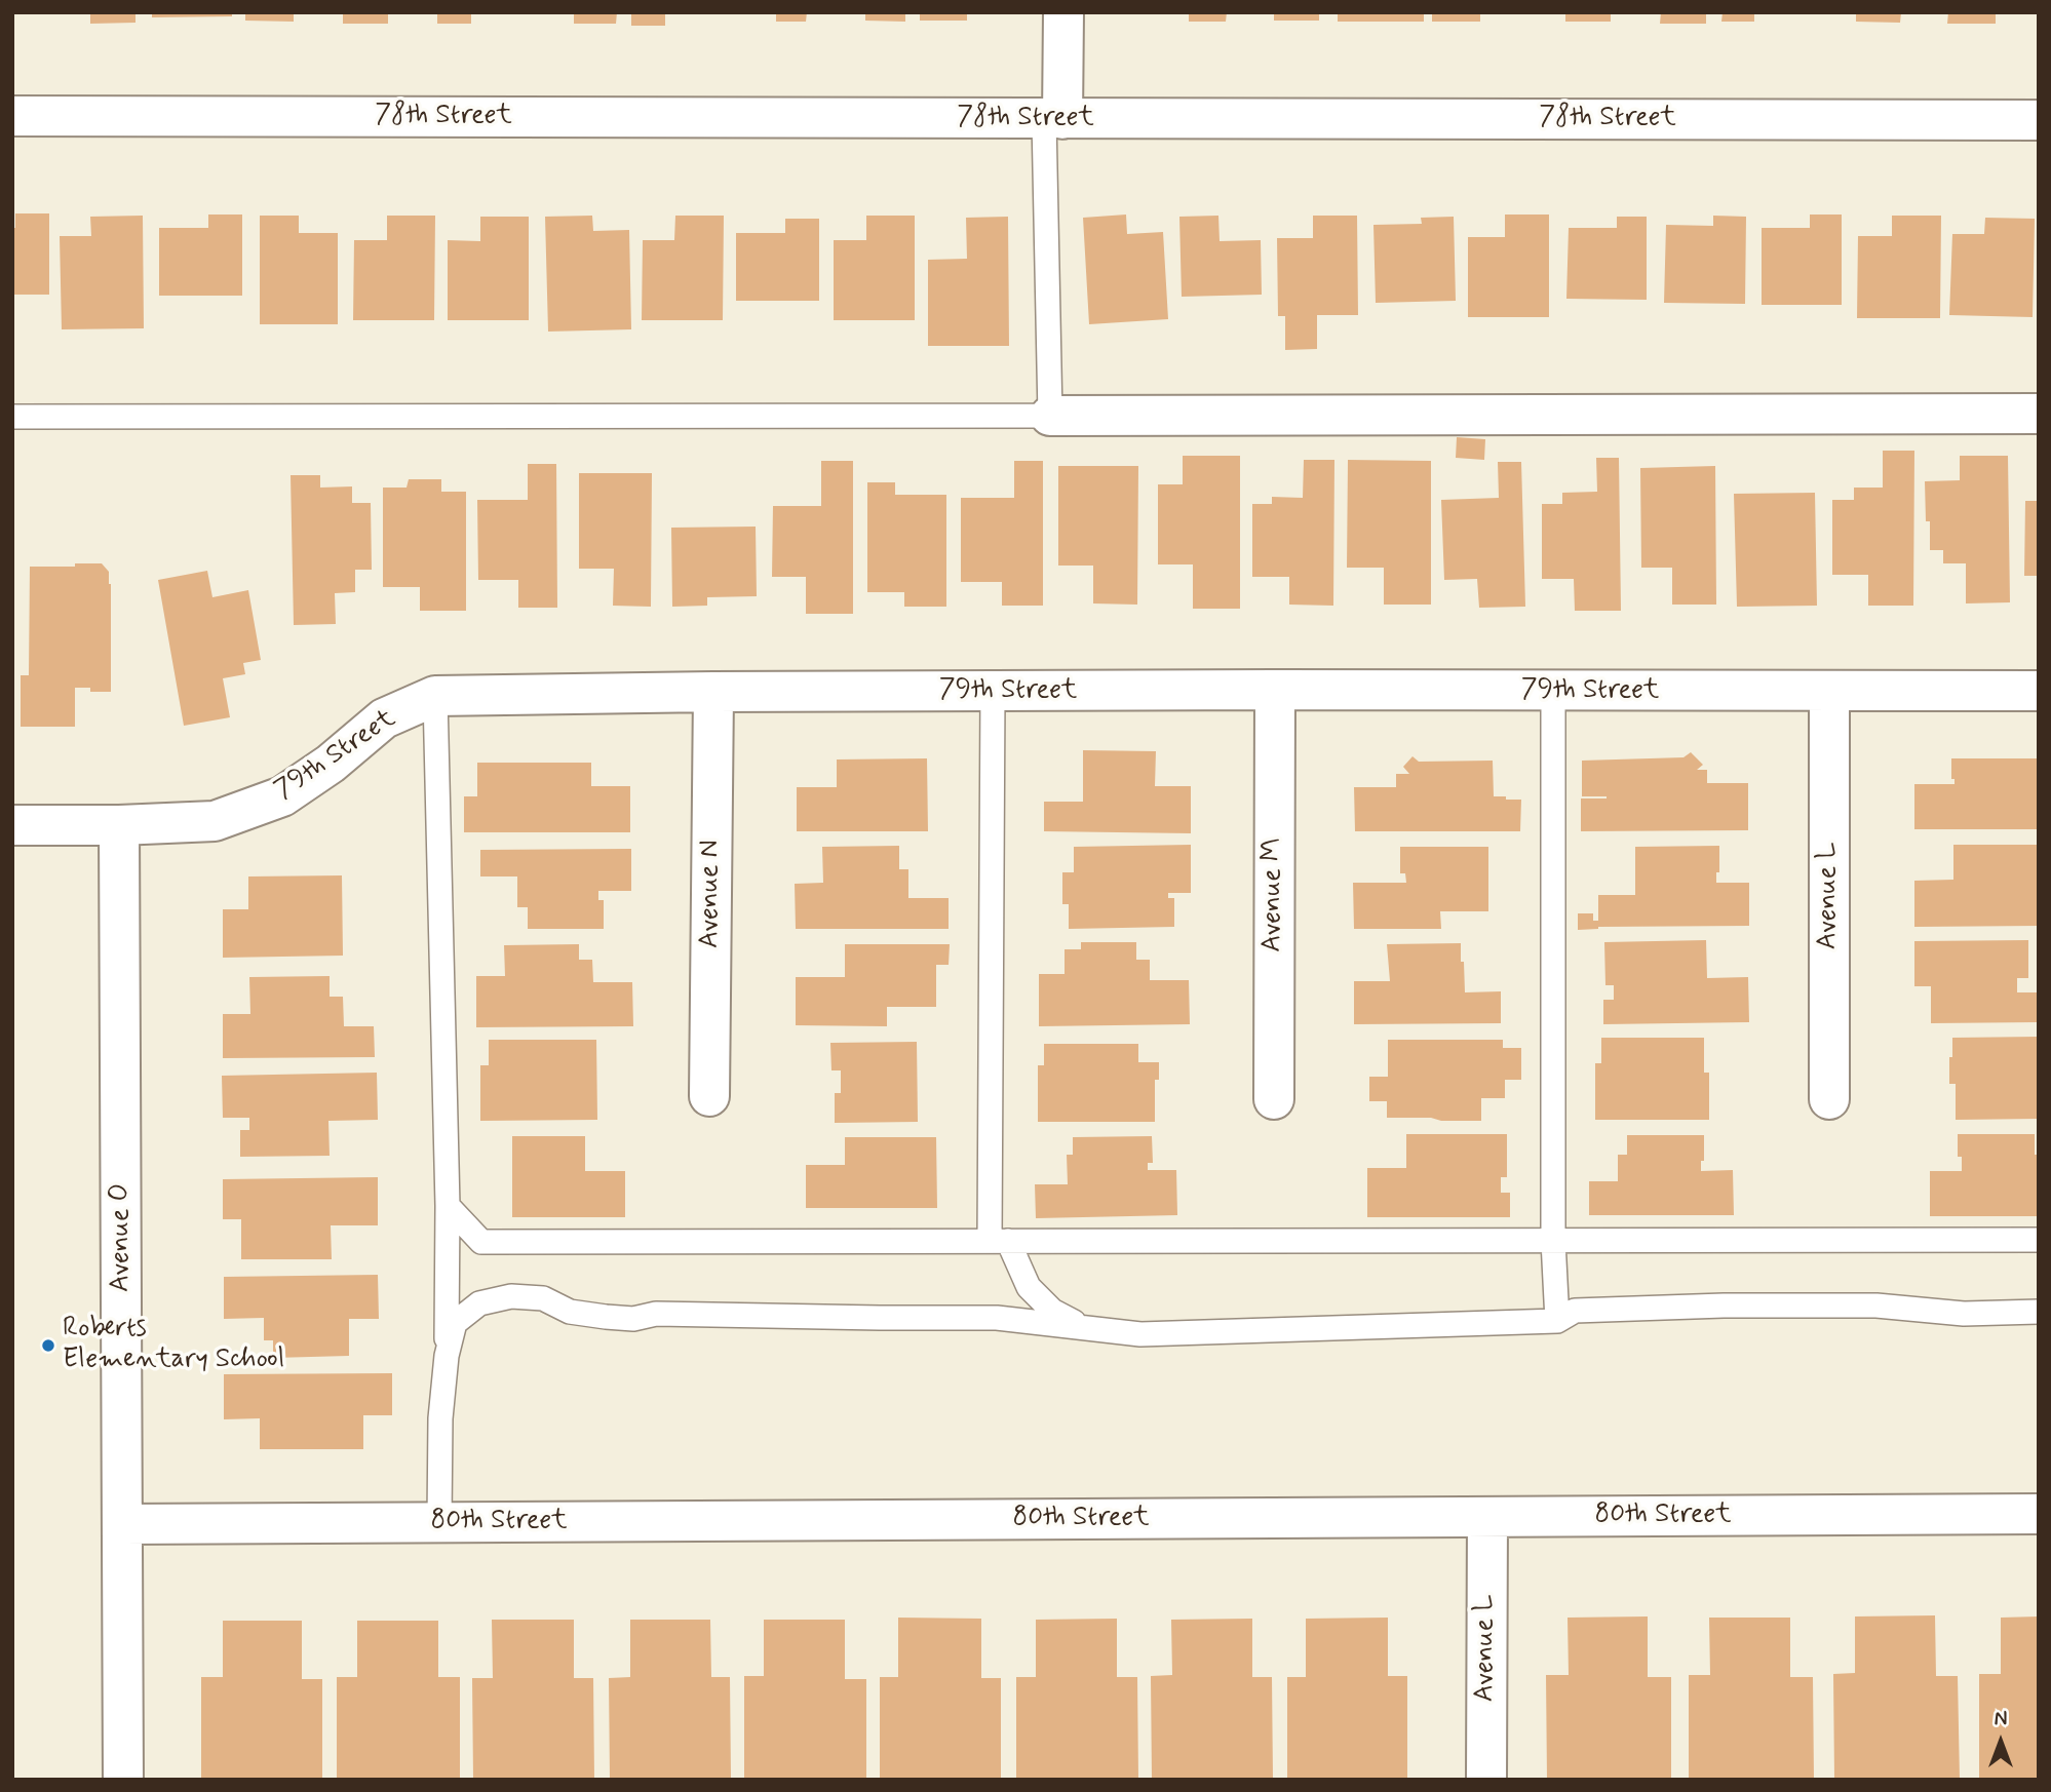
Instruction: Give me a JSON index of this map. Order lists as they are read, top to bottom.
{
  "streets": {
    "street": [
      "78th Street",
      "79th Street",
      "Avenue N",
      "Avenue M",
      "Avenue L",
      "Avenue O",
      "80th Street"
    ]
  },
  "crossings": [
    ["79th Street", "Avenue N"],
    ["79th Street", "Avenue M"],
    ["79th Street", "Avenue L"],
    ["79th Street", "Avenue O"],
    ["Avenue L", "80th Street"],
    ["Avenue O", "80th Street"]
  ],
  "places": ["Roberts Elementary School"],
  "north": "top"
}
